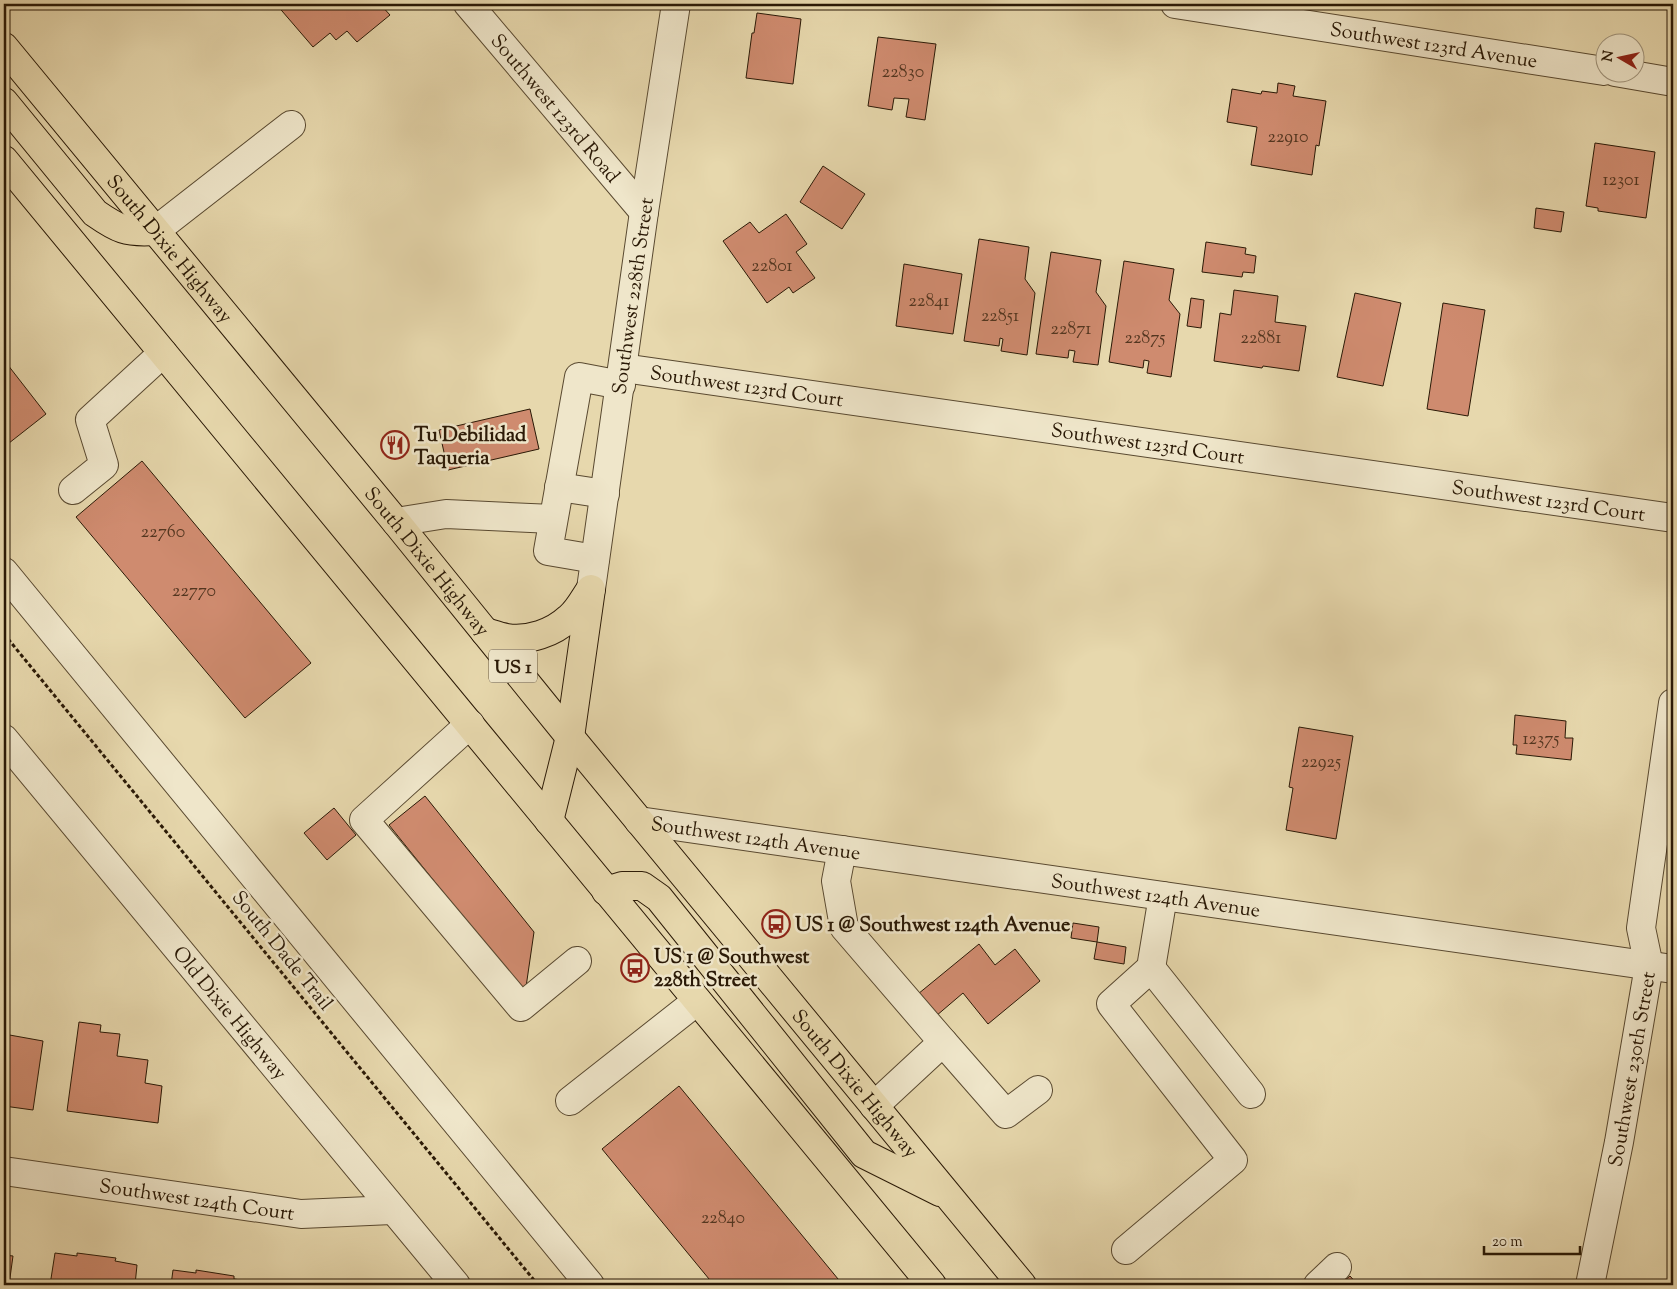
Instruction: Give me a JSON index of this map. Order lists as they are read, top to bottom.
{
  "streets": {
    "highway": ["South Dixie Highway", "US 1"],
    "street": [
      "Southwest 123rd Avenue",
      "Southwest 123rd Road",
      "Southwest 228th Street",
      "Southwest 123rd Court",
      "Southwest 124th Avenue",
      "Old Dixie Highway",
      "Southwest 230th Street",
      "Southwest 124th Court"
    ],
    "path": ["South Dade Trail"]
  },
  "crossings": [
    ["Southwest 123rd Road", "Southwest 228th Street"],
    ["South Dixie Highway", "Southwest 124th Avenue"],
    ["Southwest 228th Street", "Southwest 123rd Court"],
    ["Southwest 124th Avenue", "Southwest 230th Street"],
    ["Old Dixie Highway", "Southwest 124th Court"]
  ],
  "places": {
    "restaurant": ["Tu Debilidad Taqueria"],
    "bus stop": ["US 1 @ Southwest 124th Avenue", "US 1 @ Southwest 228th Street"]
  },
  "house_numbers": [
    "22830",
    "22910",
    "12301",
    "22801",
    "22841",
    "22851",
    "22871",
    "22875",
    "22881",
    "22760",
    "22770",
    "12375",
    "22925",
    "22840"
  ],
  "scale_bar": "20 m",
  "north": "left"
}
